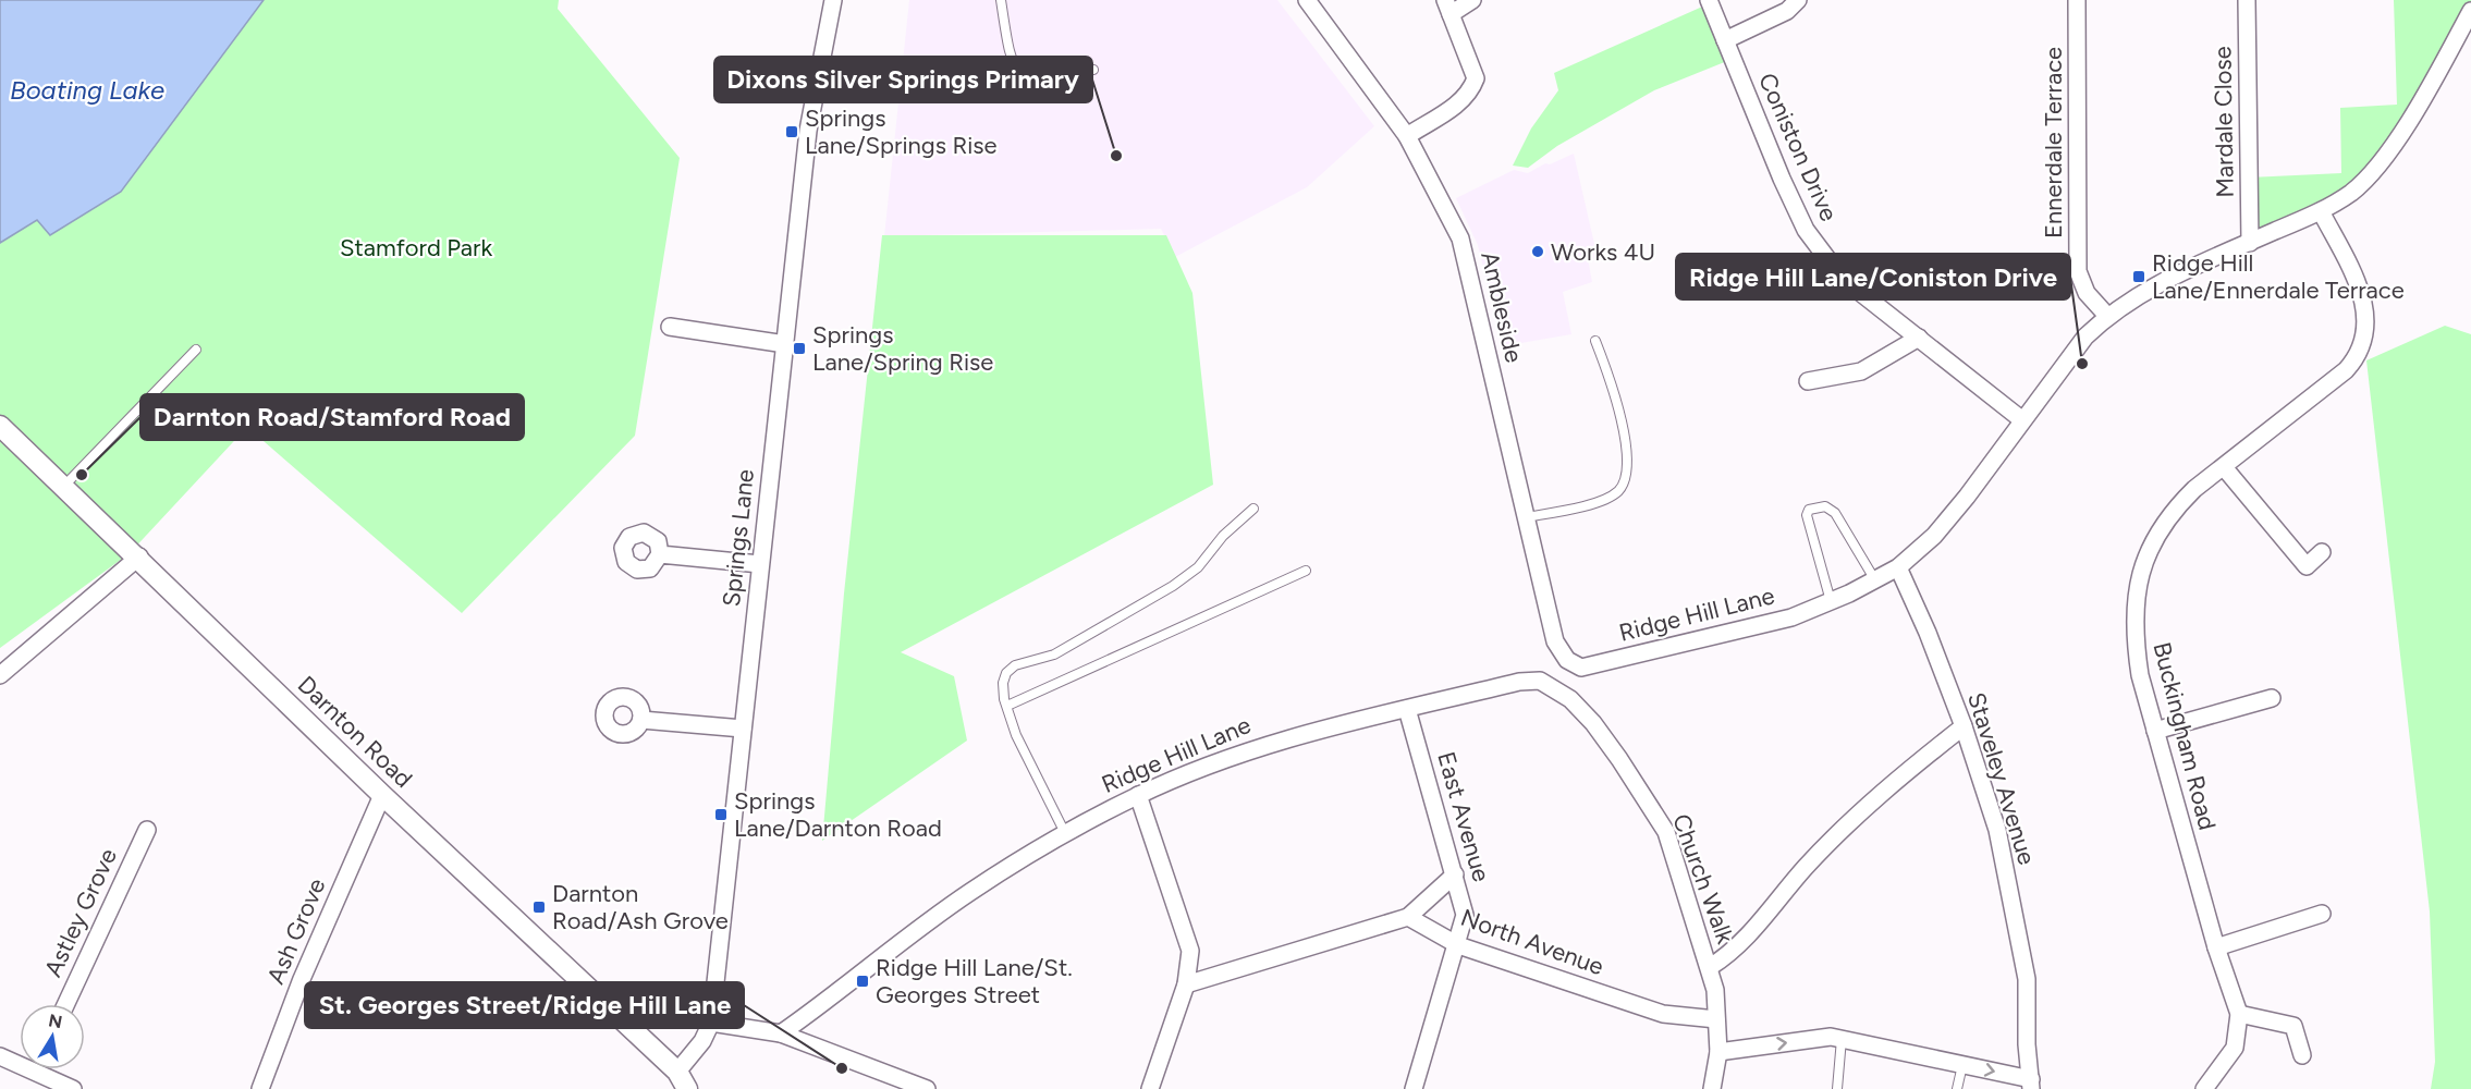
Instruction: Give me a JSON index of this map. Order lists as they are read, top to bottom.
{
  "streets": {
    "street": [
      "Mardale Close",
      "Ennerdale Terrace",
      "Coniston Drive",
      "Ambleside",
      "Springs Lane",
      "Ridge Hill Lane",
      "Darnton Road",
      "Buckingham Road",
      "Staveley Avenue",
      "East Avenue",
      "Church Walk",
      "Astley Grove",
      "Ash Grove",
      "North Avenue"
    ]
  },
  "crossings": [
    ["Mardale Close", "Ridge Hill Lane"],
    ["Ennerdale Terrace", "Ridge Hill Lane"],
    ["Coniston Drive", "Ridge Hill Lane"],
    ["Ambleside", "Ridge Hill Lane"],
    ["Springs Lane", "Darnton Road"],
    ["Ridge Hill Lane", "Buckingham Road"],
    ["Ridge Hill Lane", "Staveley Avenue"],
    ["Ridge Hill Lane", "East Avenue"],
    ["Ridge Hill Lane", "Church Walk"],
    ["Darnton Road", "Ash Grove"],
    ["East Avenue", "North Avenue"],
    ["Church Walk", "North Avenue"]
  ],
  "water": ["Boating Lake"],
  "parks": ["Stamford Park"],
  "places": {
    "transit": [
      "Springs Lane/Springs Rise",
      "Ridge Hill Lane/Ennerdale Terrace",
      "Springs Lane/Spring Rise",
      "Springs Lane/Darnton Road",
      "Darnton Road/Ash Grove",
      "Ridge Hill Lane/St. Georges Street"
    ],
    "other": [
      "Dixons Silver Springs Primary",
      "Works 4U",
      "Ridge Hill Lane/Coniston Drive",
      "Darnton Road/Stamford Road",
      "St. Georges Street/Ridge Hill Lane"
    ]
  },
  "north": "top"
}
